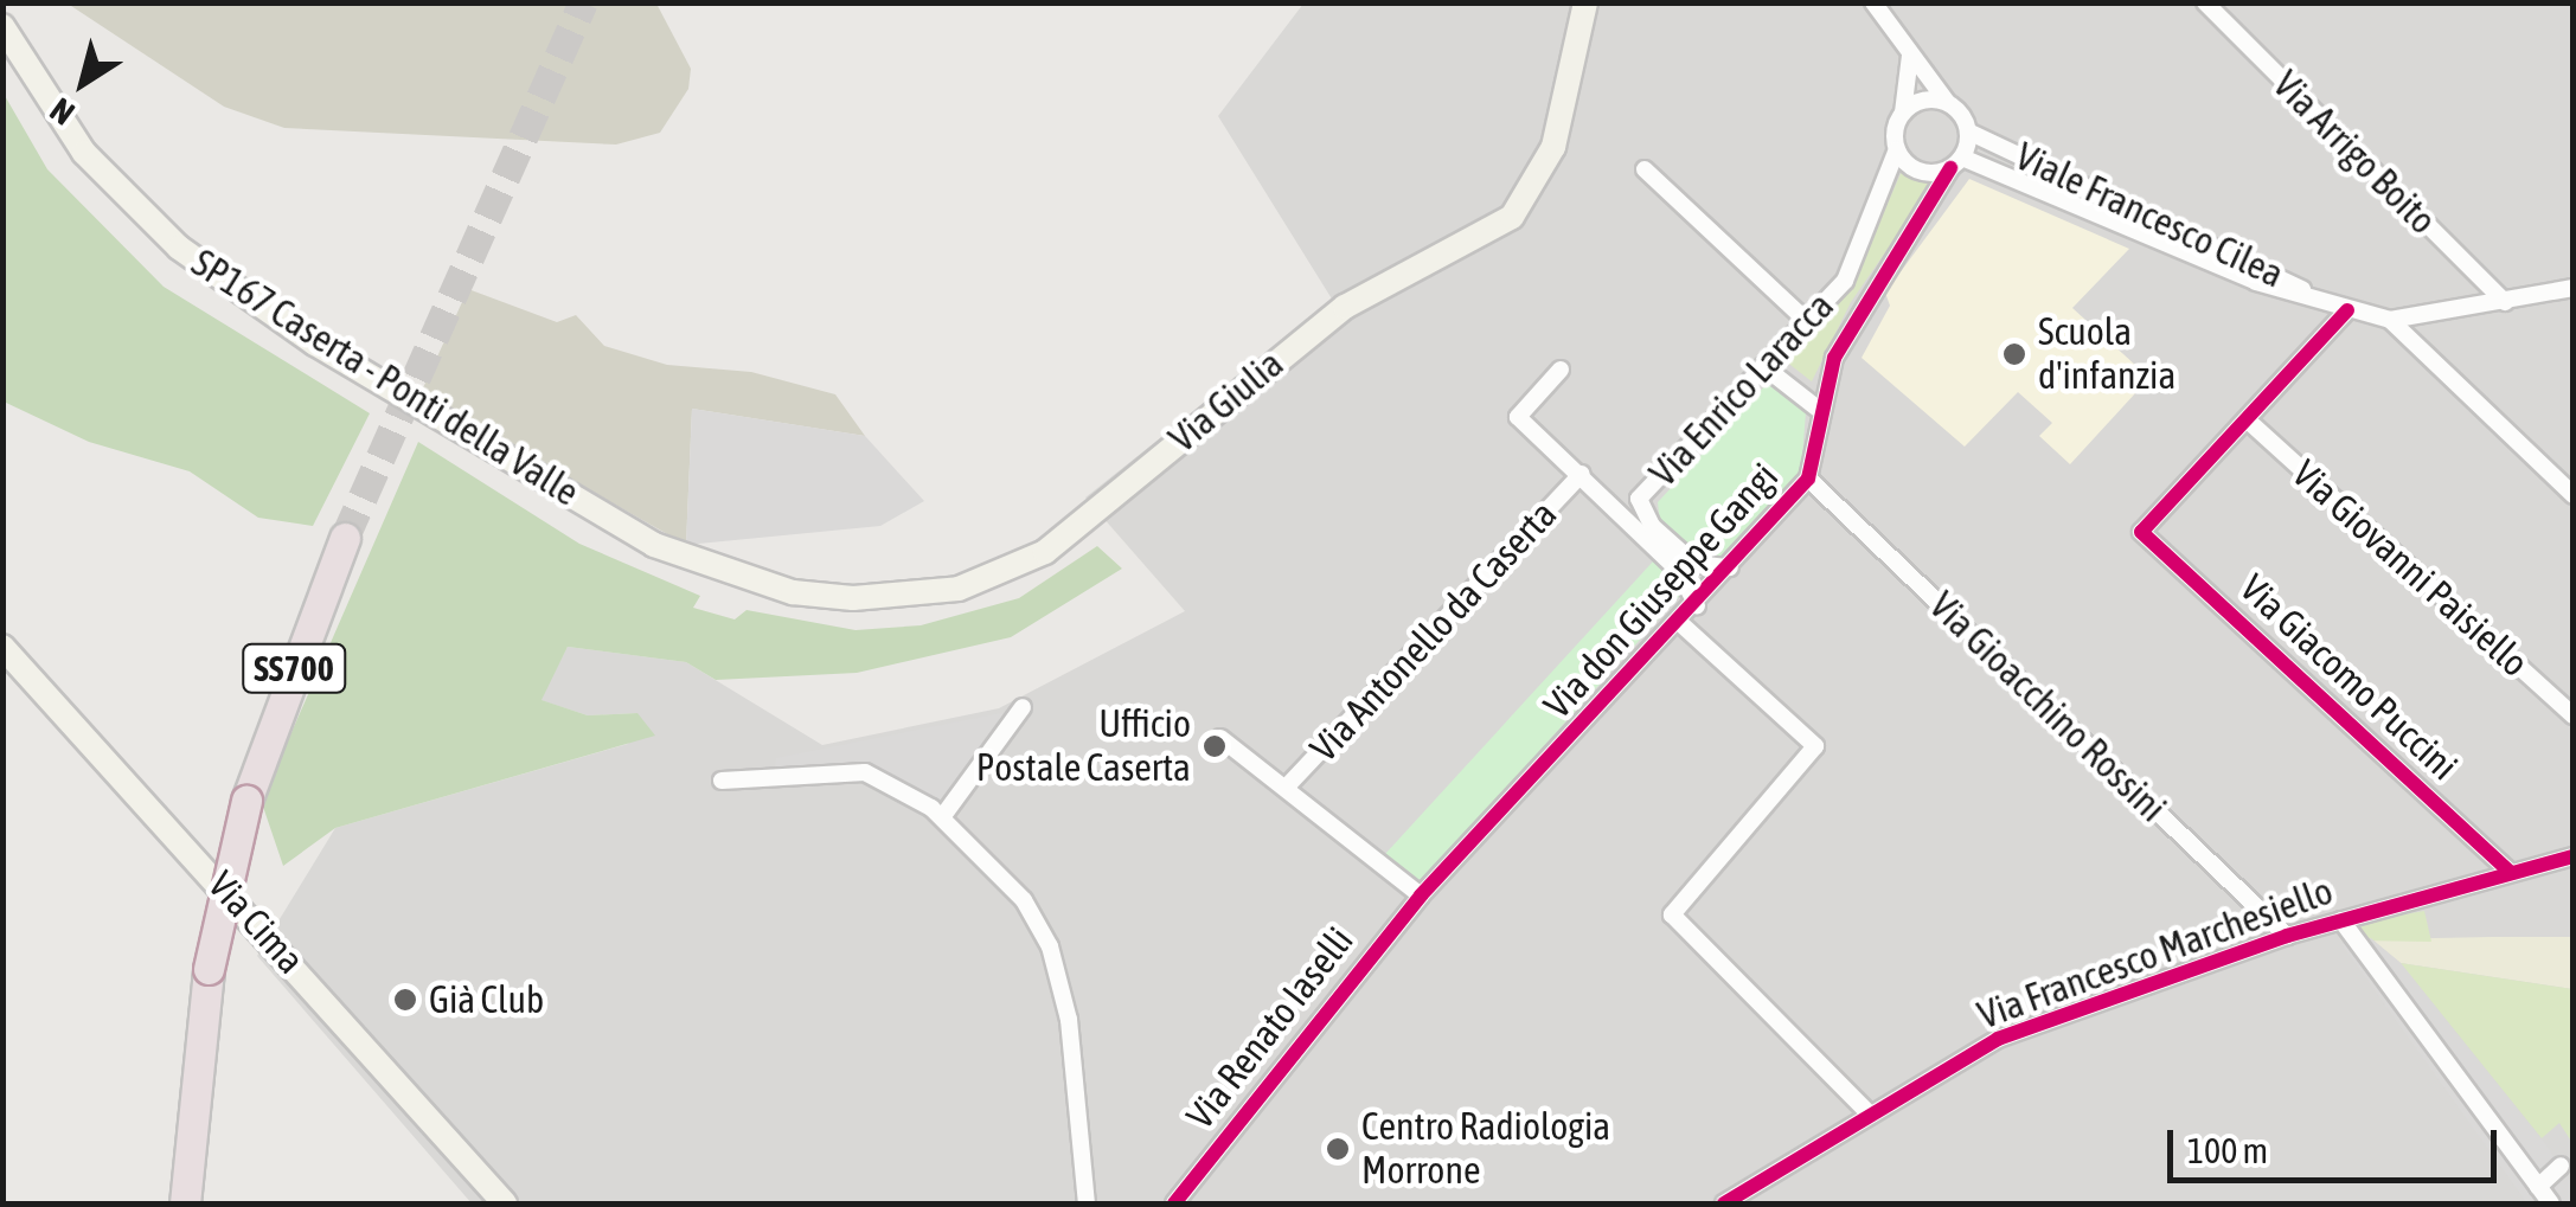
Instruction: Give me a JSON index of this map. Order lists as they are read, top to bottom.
{
  "streets": {
    "highway": ["SS700"],
    "main road": ["SP167 Caserta - Ponti della Valle", "Via Giulia", "Via Cima"],
    "street": [
      "Via Arrigo Boito",
      "Viale Francesco Cilea",
      "Via Enrico Laracca",
      "Via Giovanni Paisiello",
      "Via don Giuseppe Gangi",
      "Via Antonello da Caserta",
      "Via Giacomo Puccini",
      "Via Gioacchino Rossini",
      "Via Francesco Marchesiello",
      "Via Renato Iaselli"
    ]
  },
  "crossings": [
    ["Via Arrigo Boito", "Viale Francesco Cilea"],
    ["Viale Francesco Cilea", "Via Enrico Laracca"],
    ["Viale Francesco Cilea", "Via don Giuseppe Gangi"],
    ["SP167 Caserta - Ponti della Valle", "Via Giulia"],
    ["Via Enrico Laracca", "Via don Giuseppe Gangi"],
    ["Via Giovanni Paisiello", "Via Giacomo Puccini"],
    ["Via don Giuseppe Gangi", "Via Gioacchino Rossini"],
    ["Via don Giuseppe Gangi", "Via Renato Iaselli"],
    ["Via Giacomo Puccini", "Via Francesco Marchesiello"],
    ["Via Gioacchino Rossini", "Via Francesco Marchesiello"]
  ],
  "places": [
    "Scuola d'infanzia",
    "Ufficio Postale Caserta",
    "Già Club",
    "Centro Radiologia Morrone"
  ],
  "scale_bar": "100 m",
  "north": "bottom left"
}
